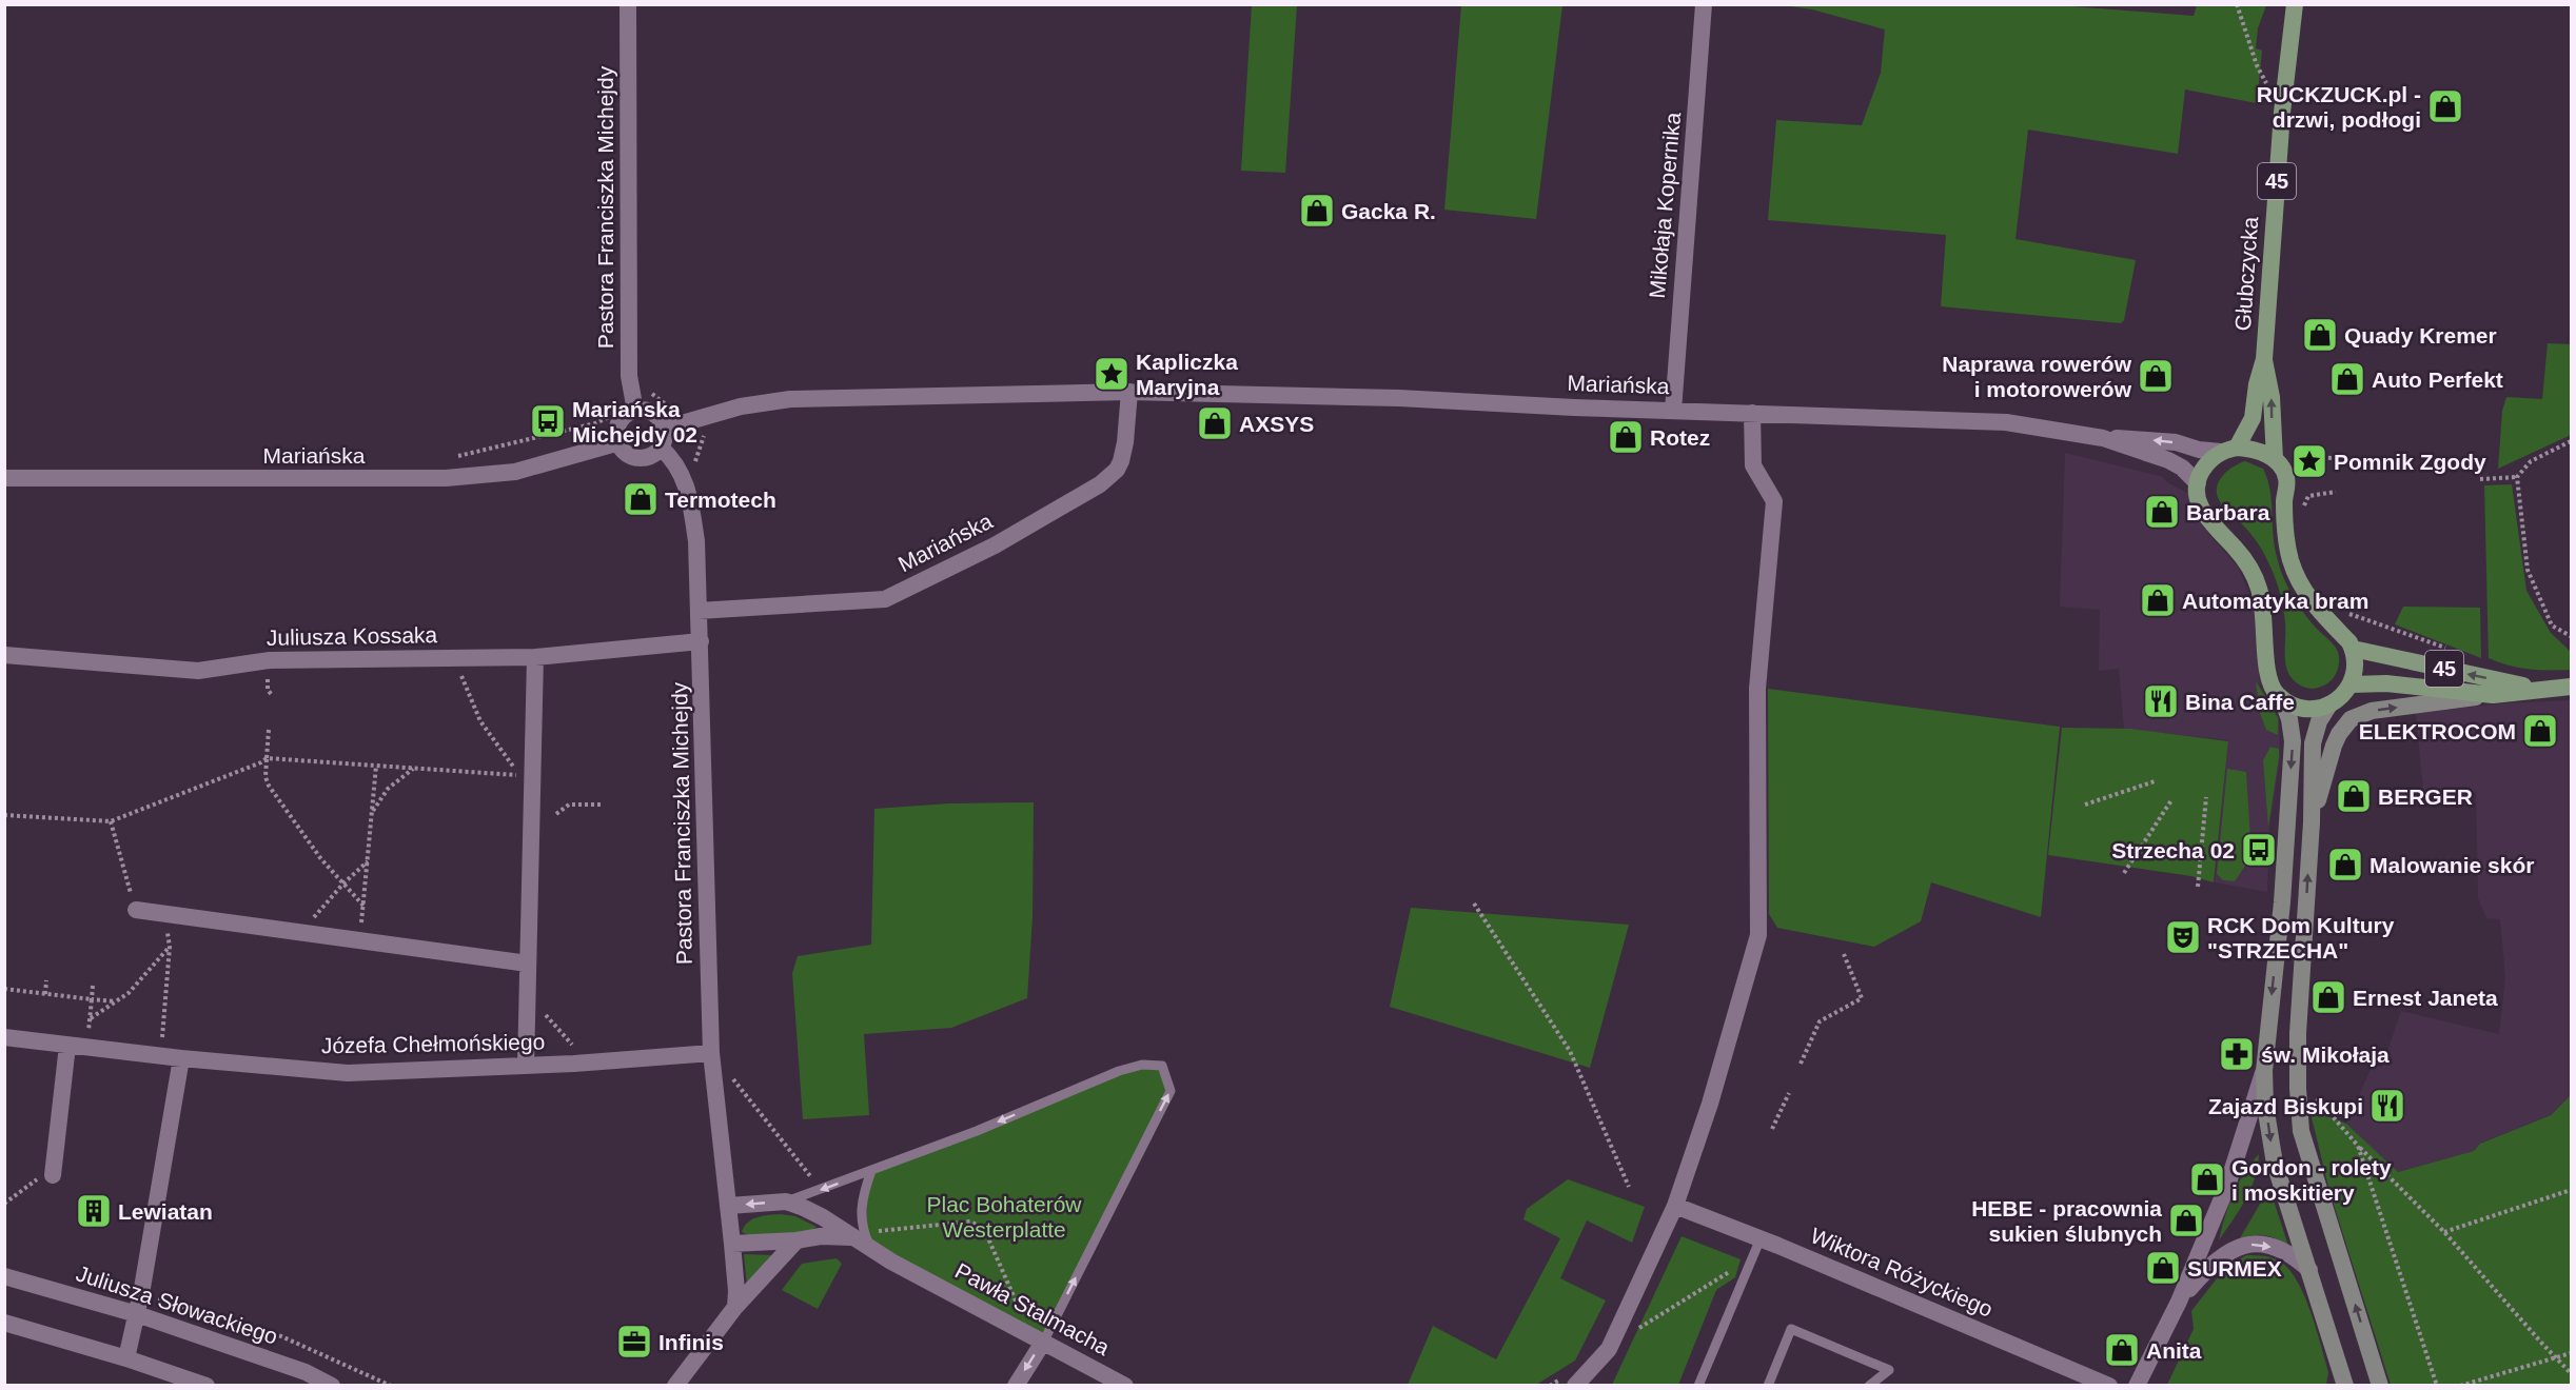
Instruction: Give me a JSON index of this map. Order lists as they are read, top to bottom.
{
  "streets": {
    "main road": ["45", "Głubczycka"],
    "street": [
      "Mikołaja Kopernika",
      "Pastora Franciszka Michejdy",
      "Mariańska",
      "Juliusza Kossaka",
      "Józefa Chełmońskiego",
      "Wiktora Różyckiego",
      "Juliusza Słowackiego",
      "Pawła Stalmacha"
    ]
  },
  "crossings": [
    ["45", "Głubczycka"],
    ["45", "Mariańska"],
    ["Mikołaja Kopernika", "Mariańska"],
    ["Pastora Franciszka Michejdy", "Mariańska"],
    ["Pastora Franciszka Michejdy", "Juliusza Kossaka"],
    ["Pastora Franciszka Michejdy", "Józefa Chełmońskiego"],
    ["Pastora Franciszka Michejdy", "Pawła Stalmacha"],
    ["Głubczycka", "Mariańska"]
  ],
  "parks": ["Plac Bohaterów Westerplatte"],
  "places": {
    "shop": [
      "RUCKZUCK.pl - drzwi, podłogi",
      "Gacka R.",
      "Quady Kremer",
      "Naprawa rowerów i motorowerów",
      "Auto Perfekt",
      "AXSYS",
      "Rotez",
      "Termotech",
      "Barbara",
      "Automatyka bram",
      "ELEKTROCOM",
      "BERGER",
      "Malowanie skór",
      "Ernest Janeta",
      "Gordon - rolety i moskitiery",
      "HEBE - pracownia sukien ślubnych",
      "SURMEX",
      "Anita"
    ],
    "place": ["Kapliczka Maryjna", "Pomnik Zgody"],
    "bus stop": ["Mariańska Michejdy 02", "Strzecha 02"],
    "restaurant": ["Bina Caffe", "Zajazd Biskupi"],
    "theatre": ["RCK Dom Kultury \"STRZECHA\""],
    "pharmacy": ["św. Mikołaja"],
    "building": ["Lewiatan"],
    "office": ["Infinis"]
  }
}
